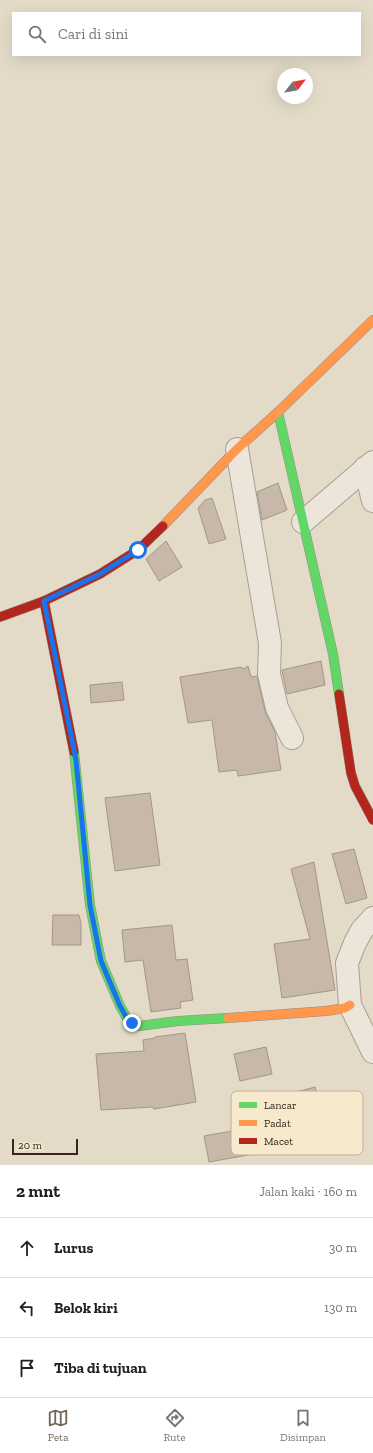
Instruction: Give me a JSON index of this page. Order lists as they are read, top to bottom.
{
  "legend": ["Lancar", "Padat", "Macet"],
  "scale_bar": "20 m",
  "north": "top right",
  "page": {
    "search": "Cari di sini",
    "scale": "20 m",
    "heading": ["2 mnt", "Jalan kaki · 160 m"],
    "list": [
      ["Lurus", "30 m"],
      ["Belok kiri", "130 m"],
      "Tiba di tujuan"
    ],
    "nav": ["Peta", "Rute", "Disimpan"]
  }
}
